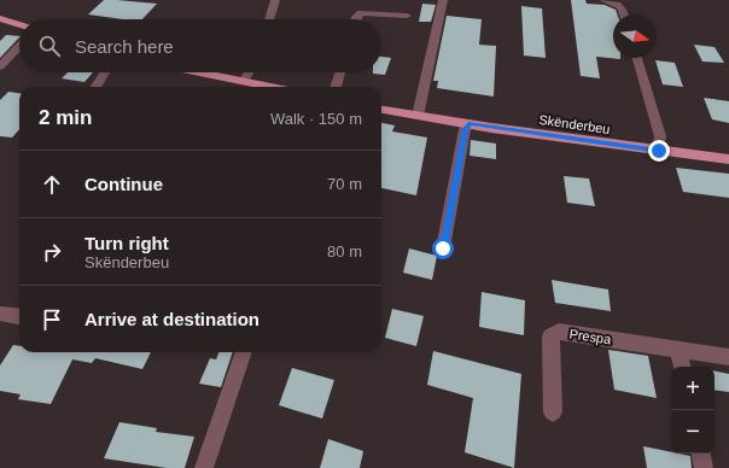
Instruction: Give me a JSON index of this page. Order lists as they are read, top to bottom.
{
  "streets": {
    "main road": ["Skënderbeu"],
    "street": ["Prespa"]
  },
  "north": "right",
  "page": {
    "search": "Search here",
    "heading": ["2 min", "Walk · 150 m"],
    "list": [
      ["Continue", "70 m"],
      ["Turn right", "Skënderbeu", "80 m"],
      "Arrive at destination"
    ],
    "map_buttons": ["+", "−"]
  }
}
